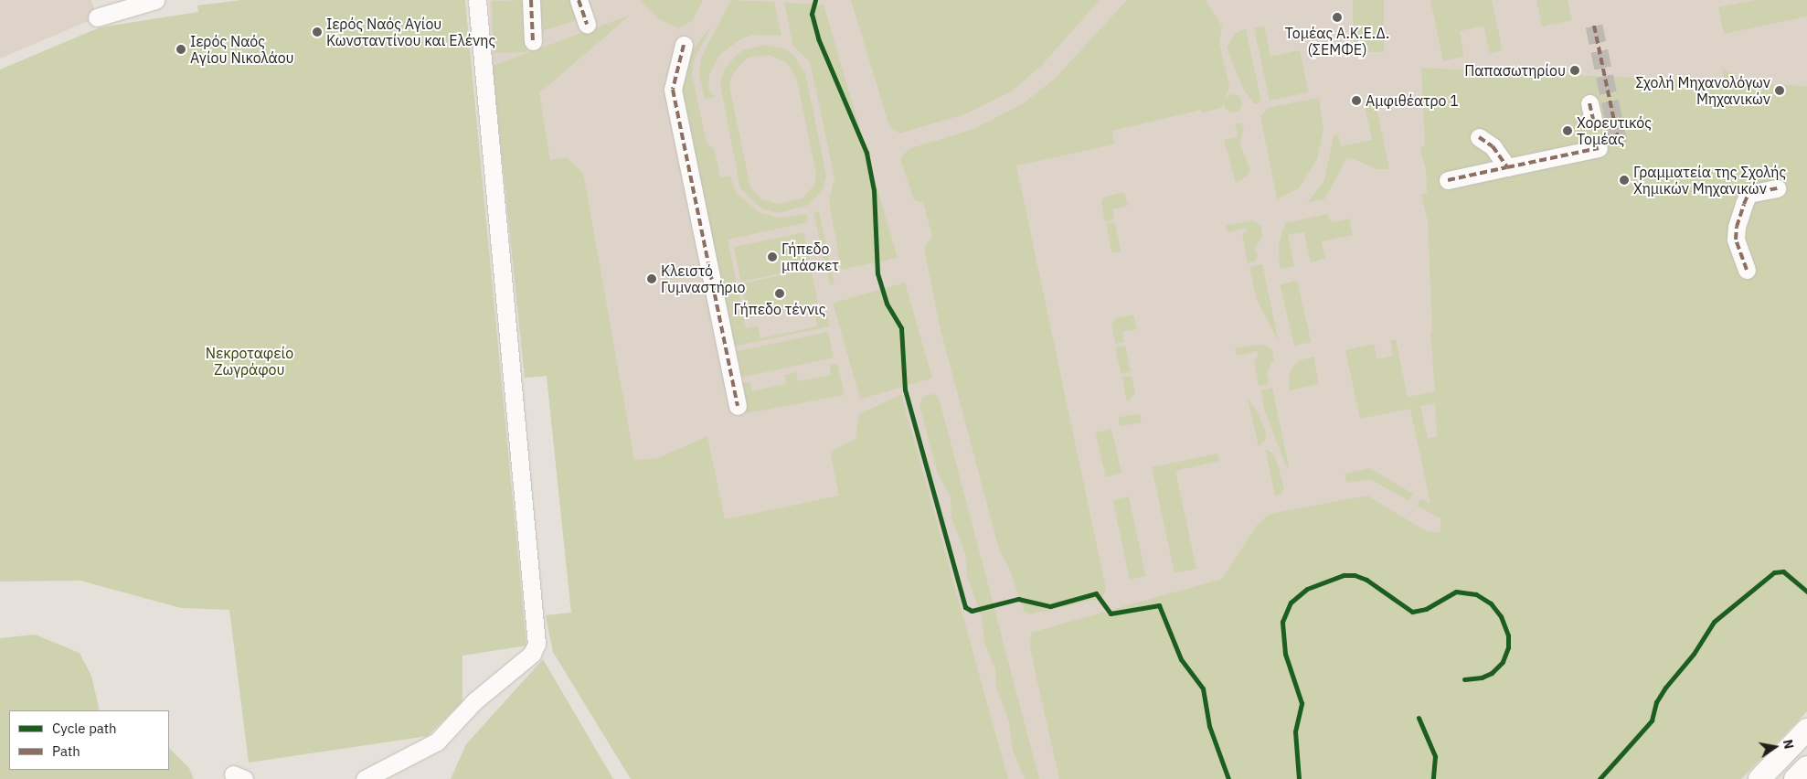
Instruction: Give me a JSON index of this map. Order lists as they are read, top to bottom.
{
  "parks": ["Νεκροταφείο Ζωγράφου"],
  "places": [
    "Τομέας Α.Κ.Ε.Δ. (ΣΕΜΦΕ)",
    "Ιερός Ναός Αγίου Κωνσταντίνου και Ελένης",
    "Ιερός Ναός Αγίου Νικολάου",
    "Παπασωτηρίου",
    "Σχολή Μηχανολόγων Μηχανικών",
    "Αμφιθέατρο 1",
    "Χορευτικός Τομέας",
    "Γραμματεία της Σχολής Χημικών Μηχανικών",
    "Γήπεδο μπάσκετ",
    "Κλειστό Γυμναστήριο",
    "Γήπεδο τέννις"
  ],
  "legend": ["Cycle path", "Path"],
  "north": "right"
}
